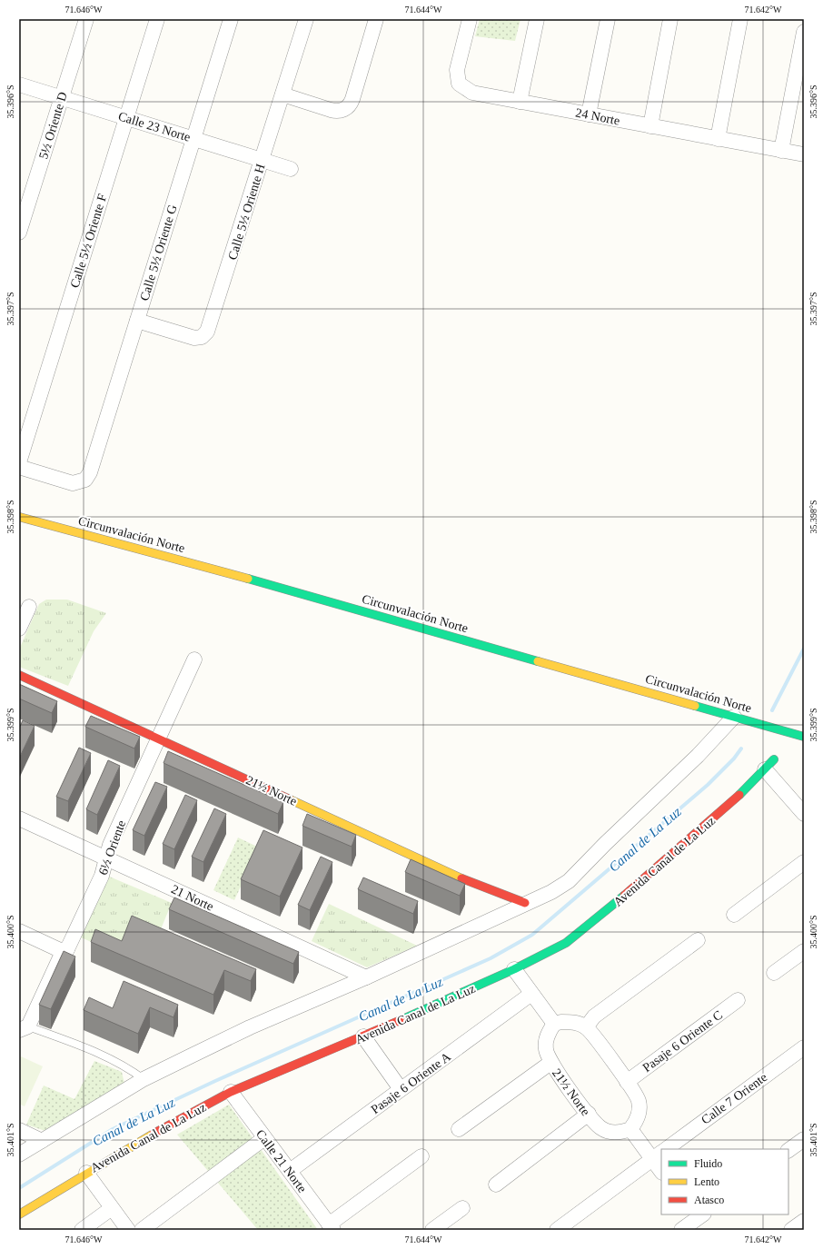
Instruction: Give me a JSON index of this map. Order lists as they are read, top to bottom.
{
  "streets": {
    "street": [
      "24 Norte",
      "5½ Oriente D",
      "Calle 23 Norte",
      "Calle 5½ Oriente H",
      "Calle 5½ Oriente F",
      "Calle 5½ Oriente G",
      "Circunvalación Norte",
      "21½ Norte",
      "6½ Oriente",
      "Avenida Canal de La Luz",
      "21 Norte",
      "Pasaje 6 Oriente C",
      "Pasaje 6 Oriente A",
      "Calle 7 Oriente",
      "Calle 21 Norte"
    ]
  },
  "crossings": [
    ["5½ Oriente D", "Calle 23 Norte"],
    ["Calle 23 Norte", "Calle 5½ Oriente H"],
    ["Calle 23 Norte", "Calle 5½ Oriente F"],
    ["Calle 23 Norte", "Calle 5½ Oriente G"],
    ["Calle 5½ Oriente H", "Calle 5½ Oriente G"],
    ["21½ Norte", "6½ Oriente"],
    ["6½ Oriente", "21 Norte"],
    ["Avenida Canal de La Luz", "Calle 21 Norte"],
    ["Pasaje 6 Oriente A", "Calle 21 Norte"]
  ],
  "water": ["Canal de La Luz"],
  "legend": ["Fluido", "Lento", "Atasco"],
  "coordinates": [
    "71.646°W",
    "71.644°W",
    "71.642°W",
    "35.396°S",
    "35.397°S",
    "35.398°S",
    "35.399°S",
    "35.400°S",
    "35.401°S"
  ]
}
